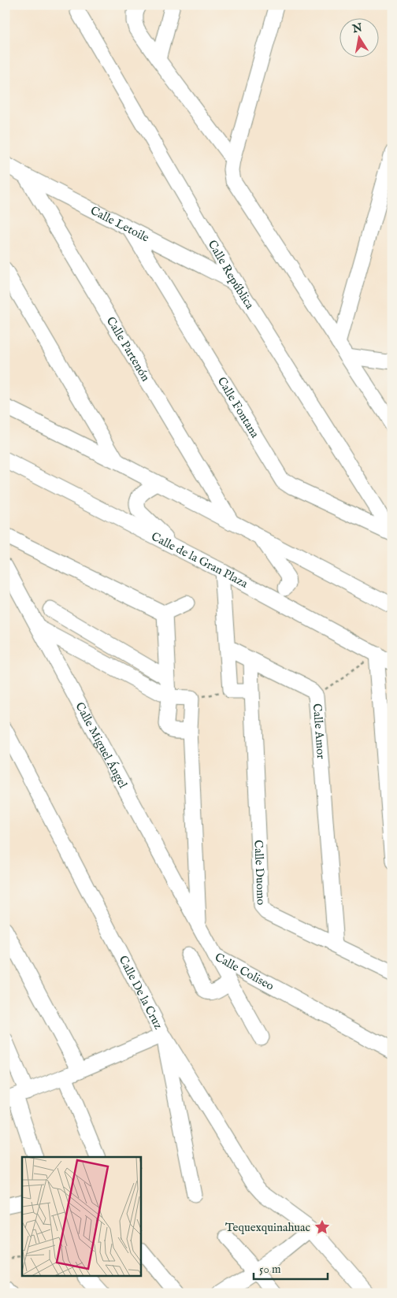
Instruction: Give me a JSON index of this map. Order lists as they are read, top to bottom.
{
  "streets": {
    "street": [
      "Calle Letoile",
      "Calle República",
      "Calle Partenón",
      "Calle Fontana",
      "Calle de la Gran Plaza",
      "Calle Amor",
      "Calle Miguel Ángel",
      "Calle Duomo",
      "Calle Coliseo",
      "Calle De la Cruz"
    ]
  },
  "crossings": [
    ["Calle Letoile", "Calle República"],
    ["Calle Letoile", "Calle Partenón"],
    ["Calle Letoile", "Calle Fontana"],
    ["Calle República", "Calle Fontana"],
    ["Calle Amor", "Calle Duomo"],
    ["Calle Miguel Ángel", "Calle Coliseo"]
  ],
  "places": {
    "place": ["Tequexquinahuac"]
  },
  "scale_bar": "50 m",
  "north": "top"
}
